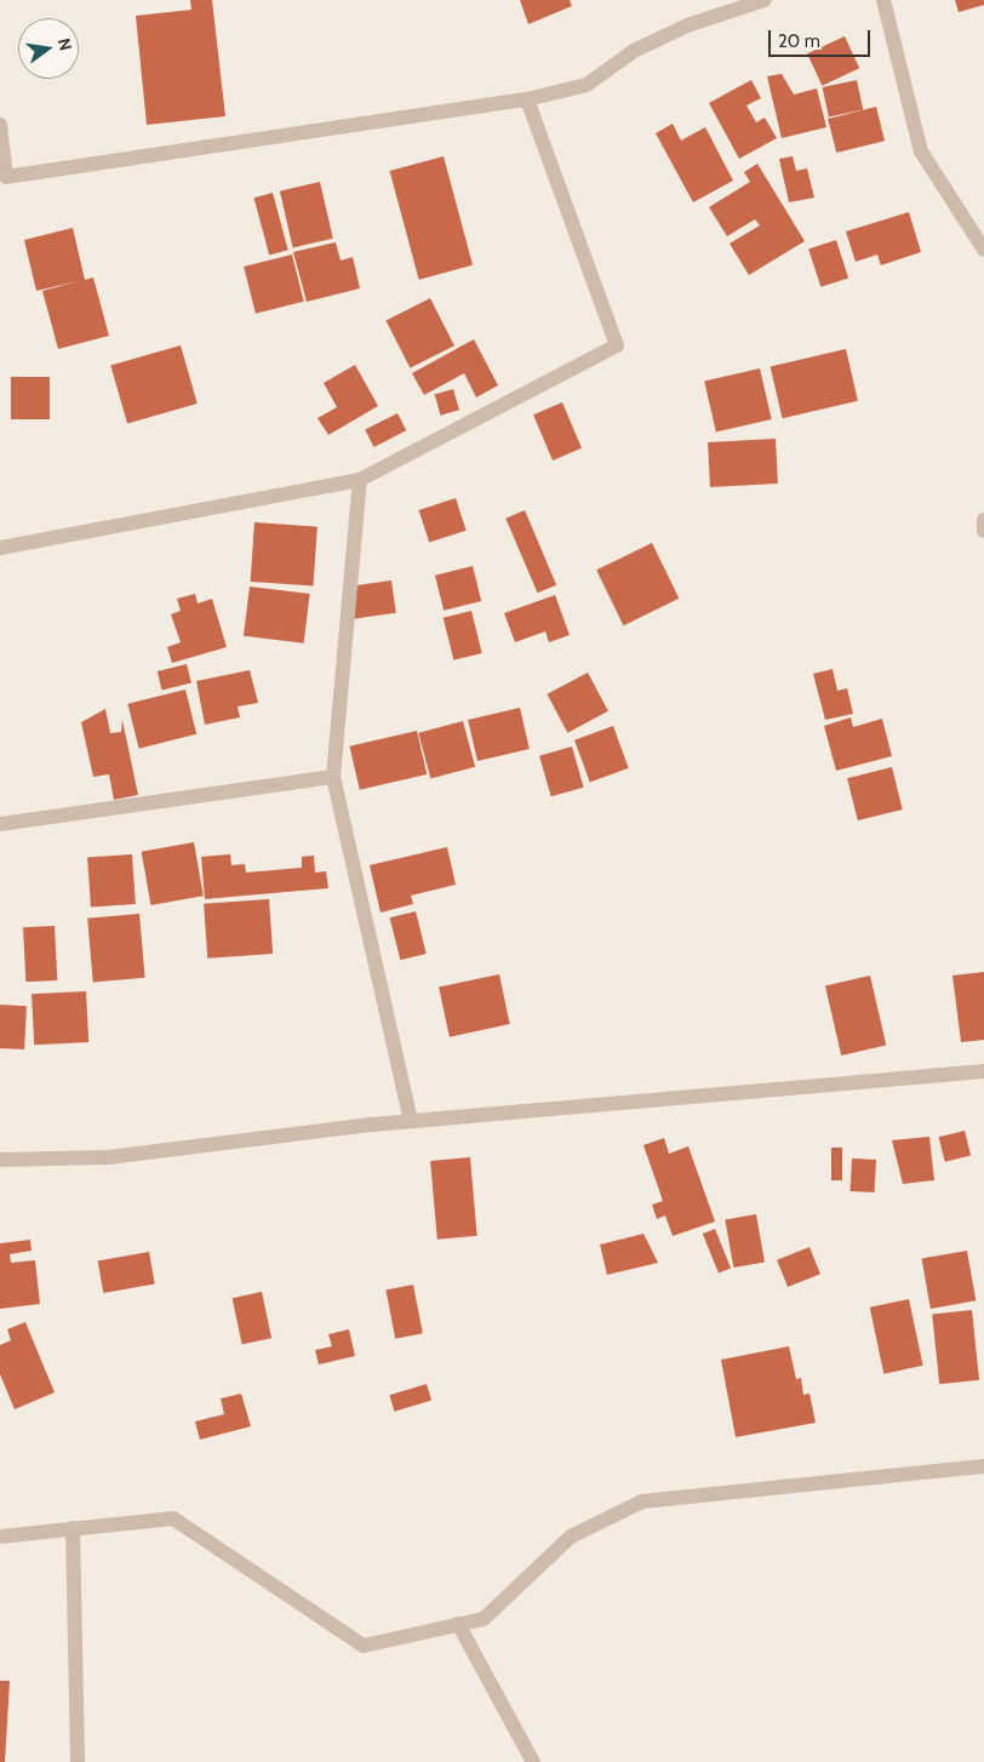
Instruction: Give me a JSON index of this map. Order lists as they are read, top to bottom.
{
  "scale_bar": "20 m",
  "north": "right"
}
